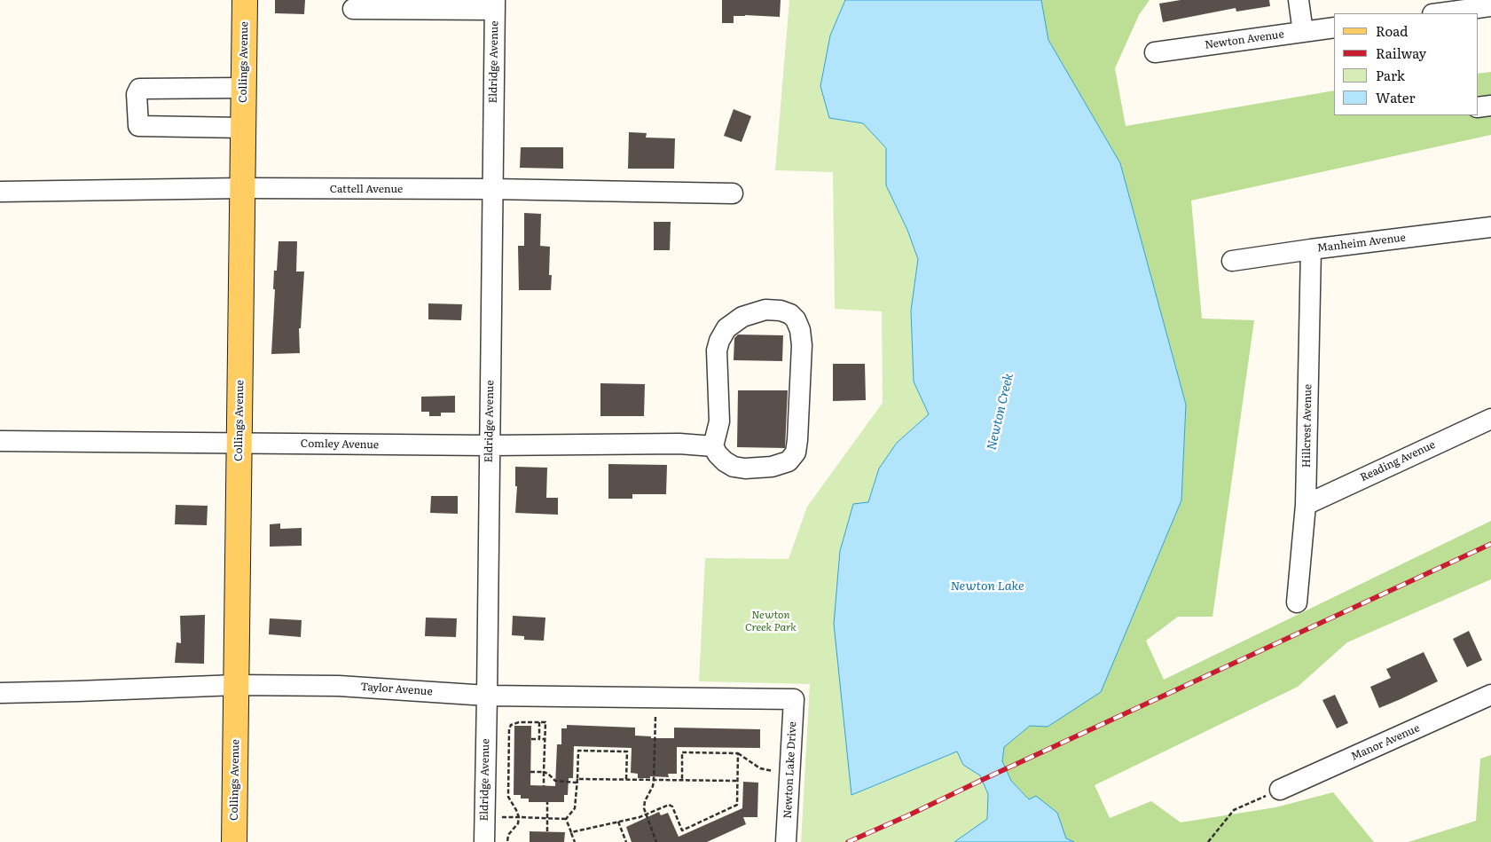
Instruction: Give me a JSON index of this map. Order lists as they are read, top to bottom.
{
  "streets": {
    "main road": ["Collings Avenue"],
    "street": [
      "Newton Avenue",
      "Eldridge Avenue",
      "Cattell Avenue",
      "Manheim Avenue",
      "Hillcrest Avenue",
      "Comley Avenue",
      "Reading Avenue",
      "Taylor Avenue",
      "Manor Avenue",
      "Newton Lake Drive"
    ]
  },
  "crossings": [
    ["Collings Avenue", "Cattell Avenue"],
    ["Collings Avenue", "Comley Avenue"],
    ["Collings Avenue", "Taylor Avenue"],
    ["Eldridge Avenue", "Cattell Avenue"],
    ["Eldridge Avenue", "Comley Avenue"],
    ["Eldridge Avenue", "Taylor Avenue"],
    ["Manheim Avenue", "Hillcrest Avenue"],
    ["Hillcrest Avenue", "Reading Avenue"],
    ["Taylor Avenue", "Newton Lake Drive"]
  ],
  "water": ["Newton Creek", "Newton Lake"],
  "parks": ["Newton Creek Park"],
  "legend": [
    "Road",
    "Railway",
    "Park",
    "Water"
  ]
}
